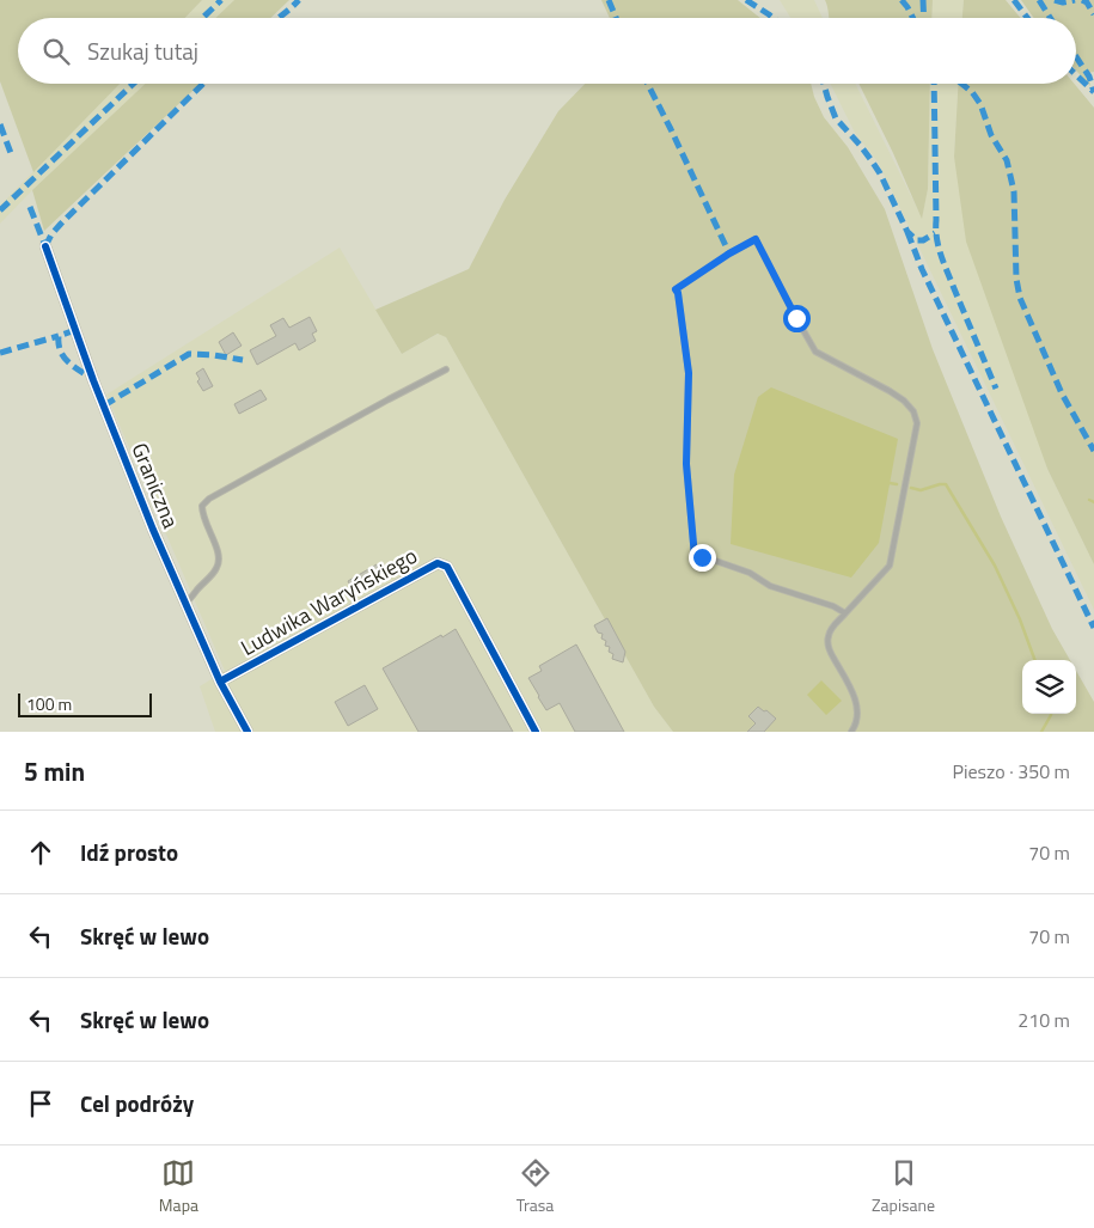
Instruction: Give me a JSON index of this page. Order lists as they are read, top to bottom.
{
  "streets": {
    "street": ["Graniczna", "Ludwika Waryńskiego"]
  },
  "crossings": [
    ["Graniczna", "Ludwika Waryńskiego"]
  ],
  "scale_bar": "100 m",
  "page": {
    "search": "Szukaj tutaj",
    "scale": "100 m",
    "heading": ["5 min", "Pieszo · 350 m"],
    "list": [
      ["Idź prosto", "70 m"],
      ["Skręć w lewo", "70 m"],
      ["Skręć w lewo", "210 m"],
      "Cel podróży"
    ],
    "nav": ["Mapa", "Trasa", "Zapisane"]
  }
}
